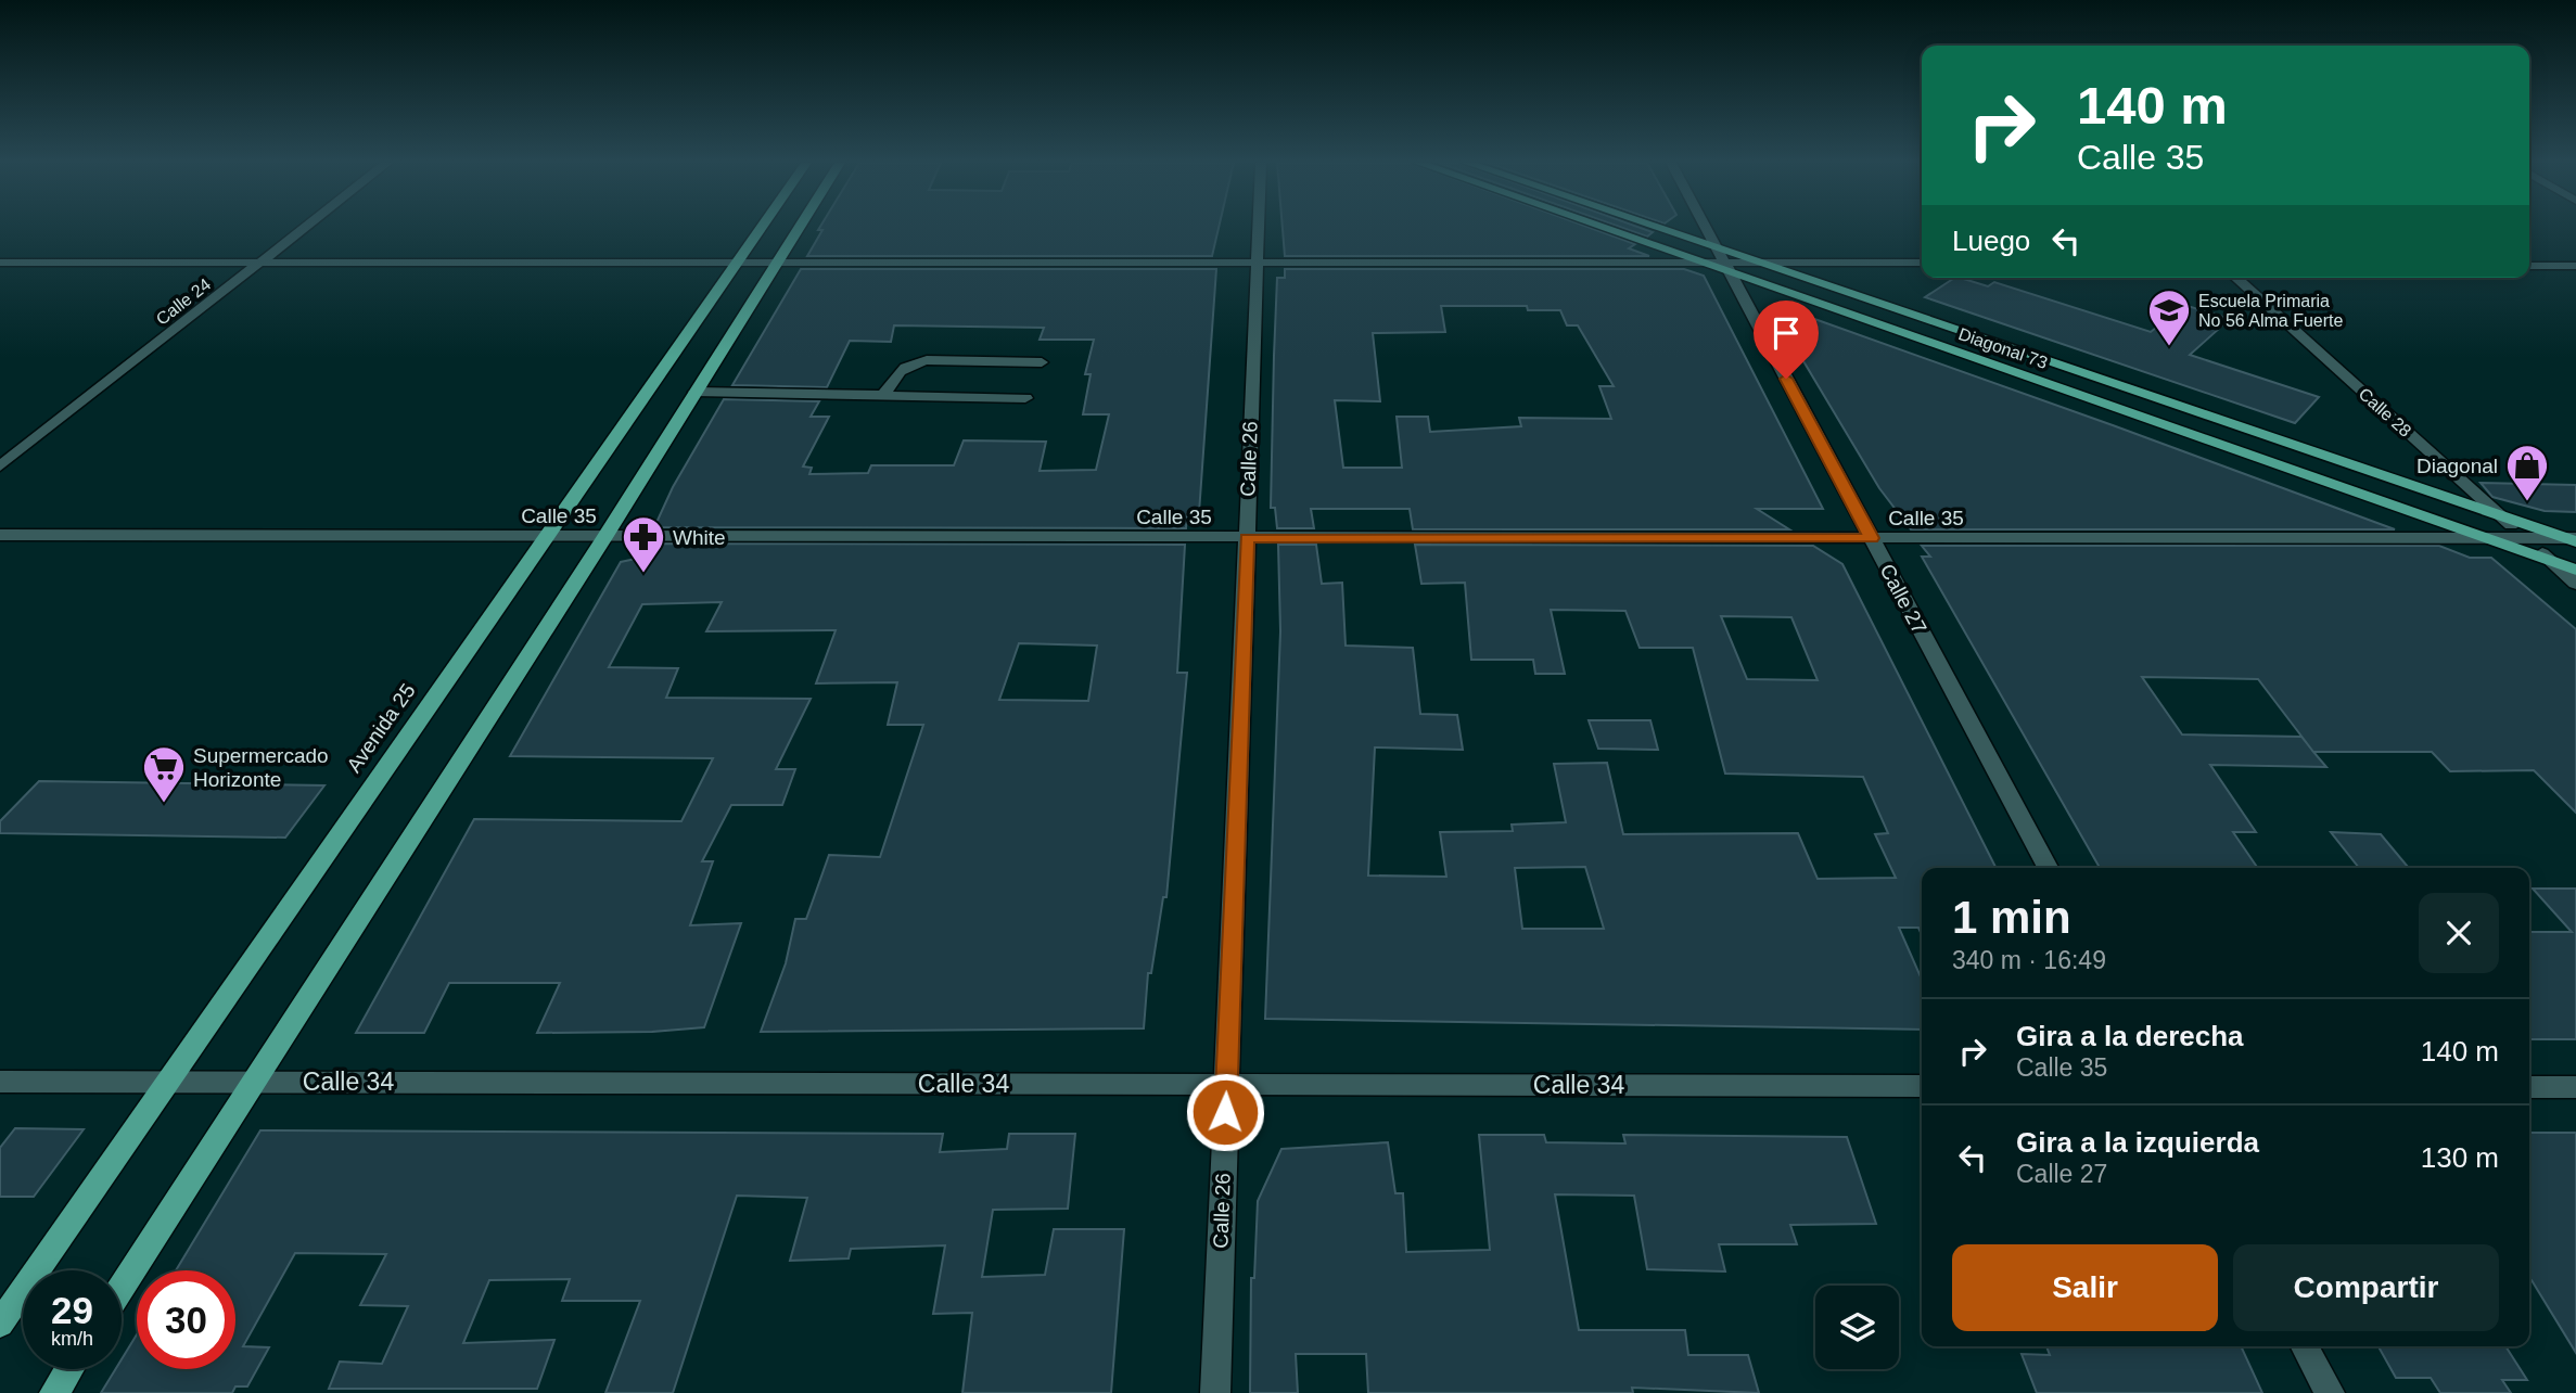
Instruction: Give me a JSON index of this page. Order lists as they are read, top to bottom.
{
  "streets": {
    "main road": ["Diagonal 73", "Avenida 25"],
    "street": [
      "Calle 24",
      "Calle 28",
      "Calle 26",
      "Calle 35",
      "Calle 27",
      "Calle 34"
    ]
  },
  "crossings": [
    ["Diagonal 73", "Calle 28"],
    ["Diagonal 73", "Calle 35"],
    ["Diagonal 73", "Calle 27"],
    ["Calle 28", "Calle 35"],
    ["Calle 26", "Calle 35"],
    ["Calle 26", "Calle 34"],
    ["Calle 35", "Calle 27"],
    ["Calle 35", "Avenida 25"],
    ["Avenida 25", "Calle 34"]
  ],
  "places": {
    "school or university": ["Escuela Primaria No 56 Alma Fuerte"],
    "shop": ["Diagonal"],
    "pharmacy": ["White"],
    "supermarket": ["Supermercado Horizonte"]
  },
  "page": {
    "turn": ["140 m", "Calle 35"],
    "then": "Luego",
    "heading": ["1 min", "340 m · 16:49"],
    "list": [
      {
        "name": "Gira a la derecha",
        "note": "Calle 35",
        "value": "140 m"
      },
      {
        "name": "Gira a la izquierda",
        "note": "Calle 27",
        "value": "130 m"
      }
    ],
    "buttons": ["Salir", "Compartir"],
    "speed": "29 km/h",
    "limit": "30"
  }
}
